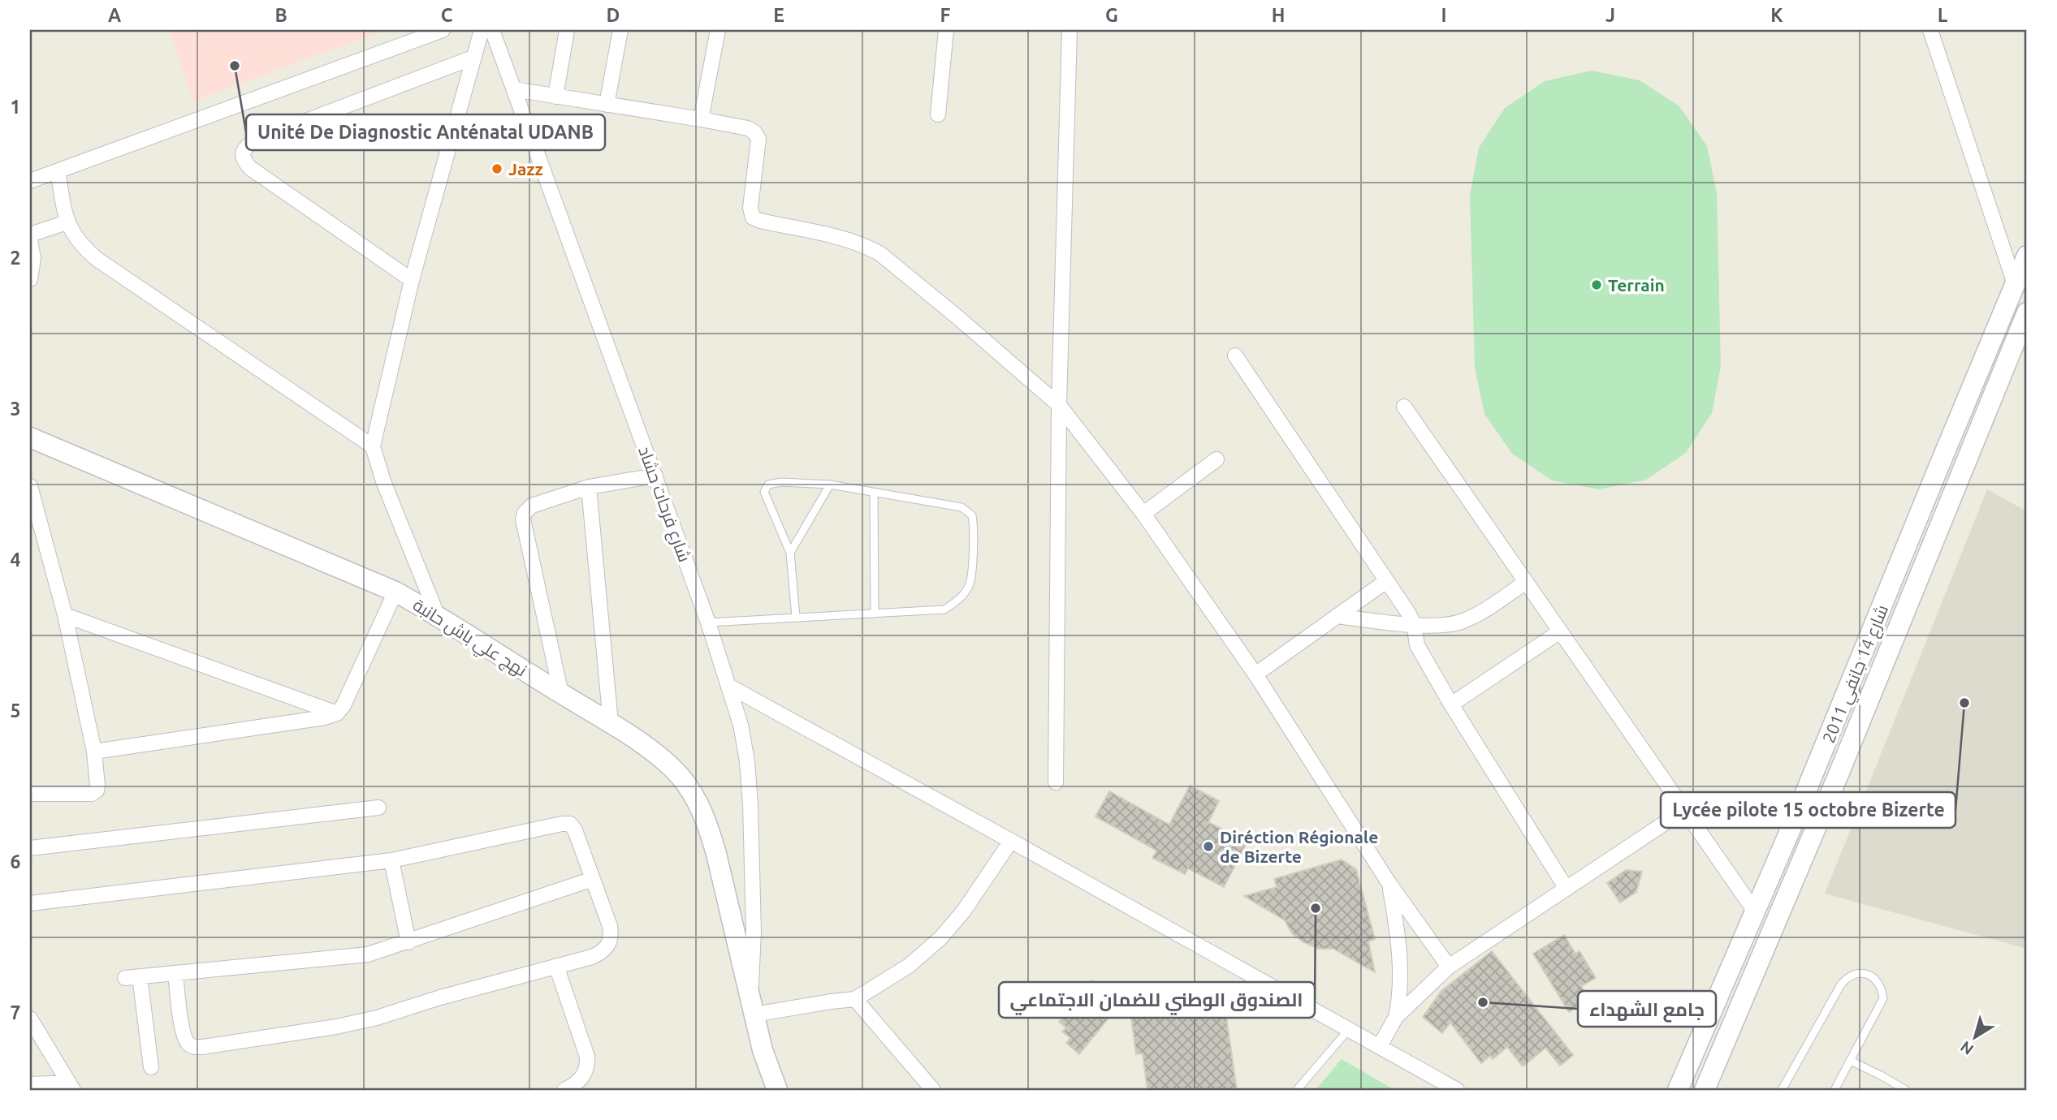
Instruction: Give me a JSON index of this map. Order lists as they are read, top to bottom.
{
  "streets": {
    "main road": ["نهج علي باش حانبة", "شارع 14 جانفي 2011"],
    "street": ["شارع فرحات حشاد"]
  },
  "crossings": [
    ["شارع فرحات حشاد", "نهج علي باش حانبة"]
  ],
  "places": [
    "Unité De Diagnostic Anténatal UDANB",
    "Jazz",
    "Terrain",
    "Lycée pilote 15 octobre Bizerte",
    "Diréction Régionale de Bizerte",
    "الصندوق الوطني للضمان الاجتماعي",
    "جامع الشهداء"
  ],
  "north": "bottom left",
  "grid": {
    "columns": [
      "A",
      "B",
      "C",
      "D",
      "E",
      "F",
      "G",
      "H",
      "I",
      "J",
      "K",
      "L"
    ],
    "rows": [
      "1",
      "2",
      "3",
      "4",
      "5",
      "6",
      "7"
    ]
  }
}
